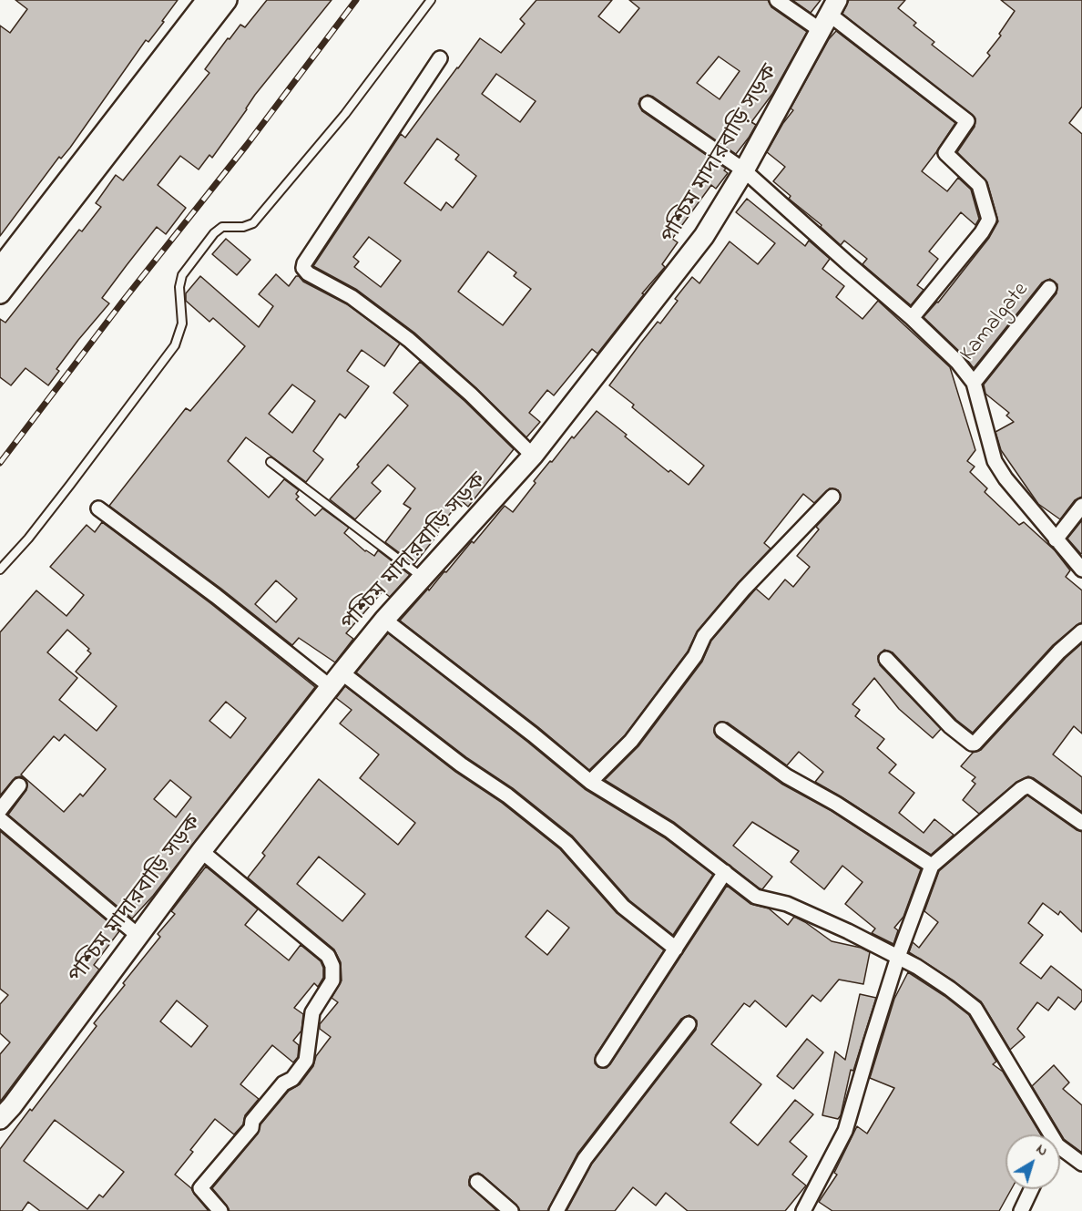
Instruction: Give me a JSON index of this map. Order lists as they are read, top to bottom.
{
  "streets": {
    "street": ["পশ্চিম মাদারবাড়ি সড়ক", "Kamalgate"]
  },
  "north": "top right"
}
